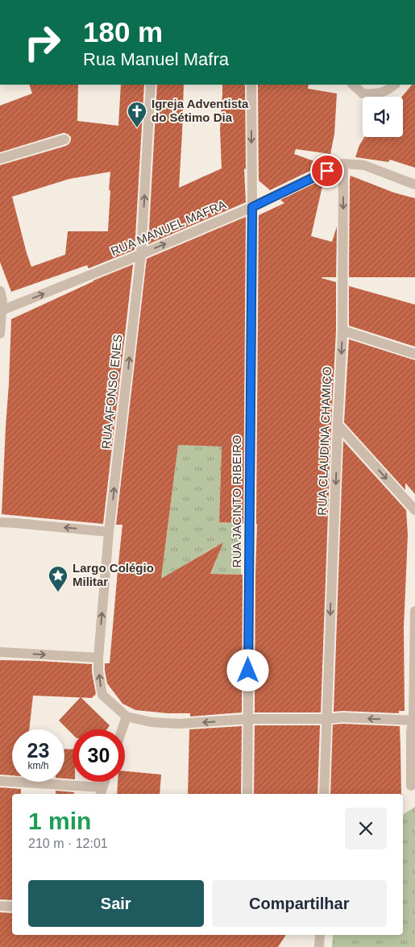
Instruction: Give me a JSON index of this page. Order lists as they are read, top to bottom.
{
  "streets": {
    "street": [
      "RUA MANUEL MAFRA",
      "RUA AFONSO ENES",
      "RUA CLAUDINA CHAMIÇO",
      "RUA JACINTO RIBEIRO"
    ]
  },
  "crossings": [
    ["RUA MANUEL MAFRA", "RUA AFONSO ENES"],
    ["RUA MANUEL MAFRA", "RUA CLAUDINA CHAMIÇO"],
    ["RUA MANUEL MAFRA", "RUA JACINTO RIBEIRO"]
  ],
  "one_way": ["RUA MANUEL MAFRA", "RUA AFONSO ENES", "RUA CLAUDINA CHAMIÇO"],
  "places": {
    "church": ["Igreja Adventista do Sétimo Dia"],
    "place": ["Largo Colégio Militar"]
  },
  "page": {
    "turn": ["180 m", "Rua Manuel Mafra"],
    "speed": "23 km/h",
    "limit": "30",
    "heading": ["1 min", "210 m · 12:01"],
    "buttons": ["Sair", "Compartilhar"]
  }
}
